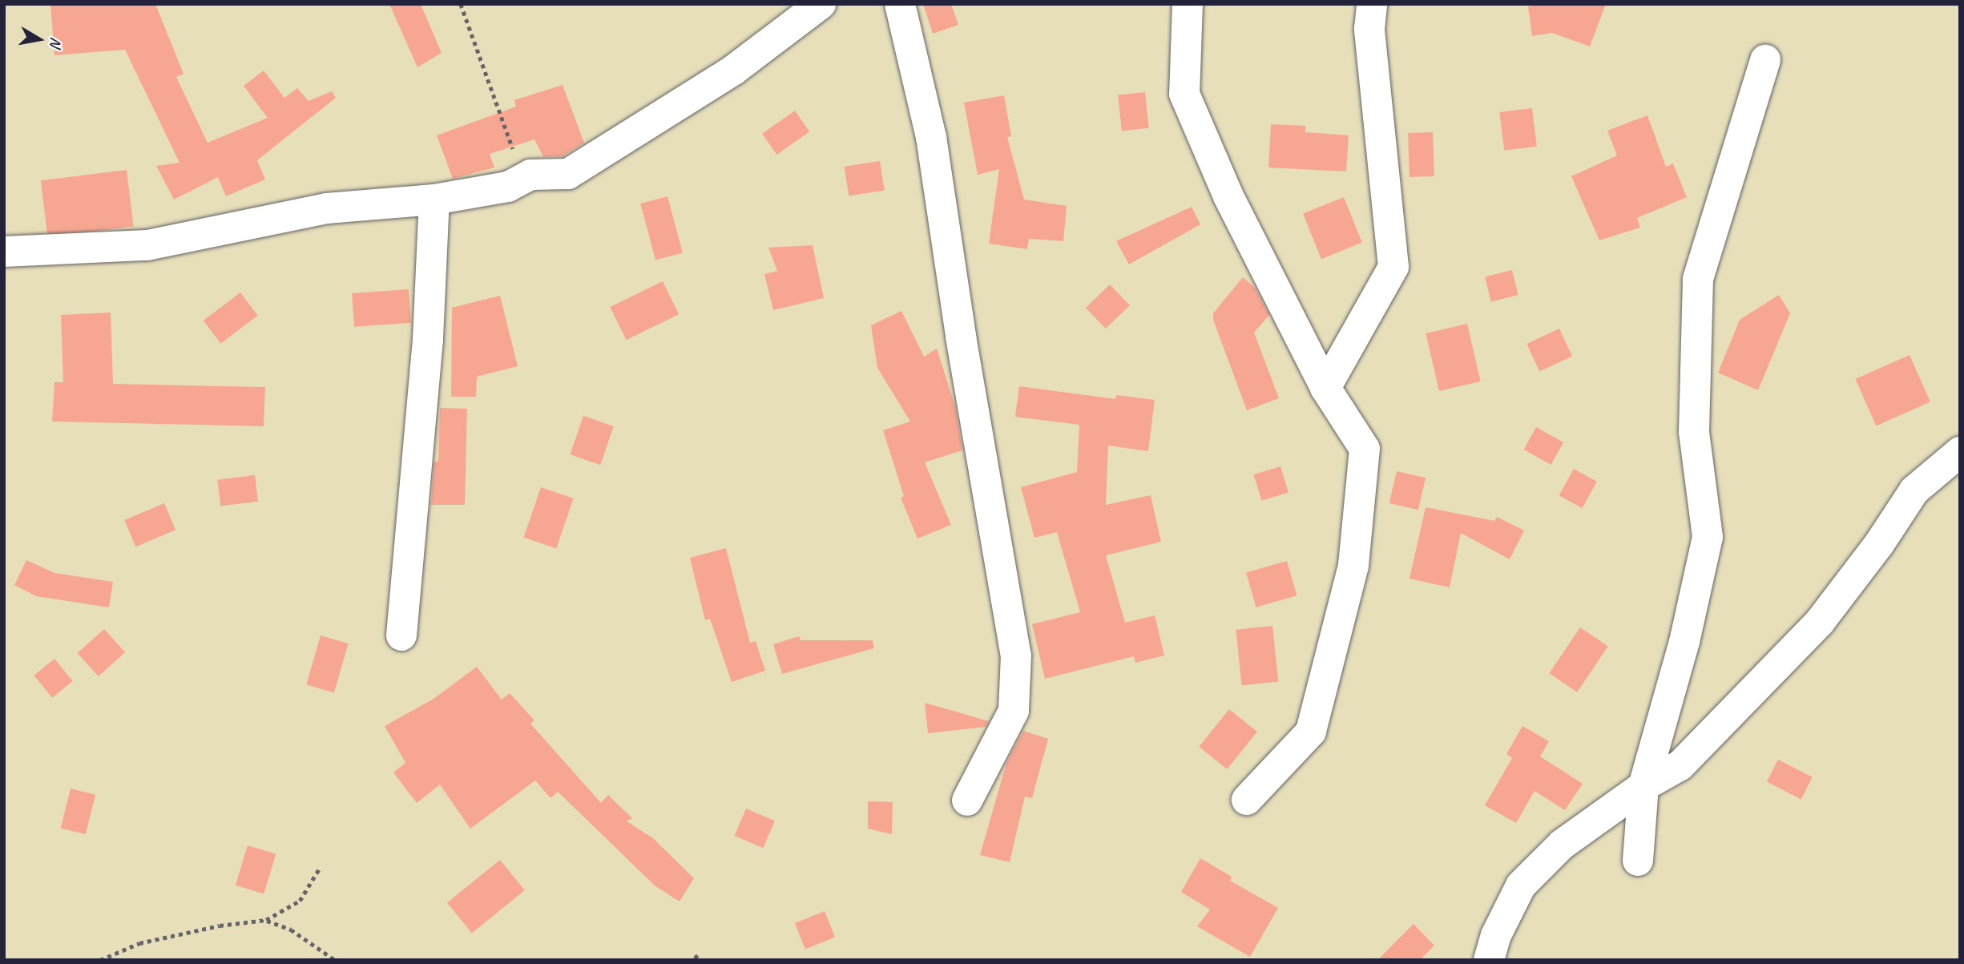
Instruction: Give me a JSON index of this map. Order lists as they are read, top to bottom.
{
  "north": "right"
}
